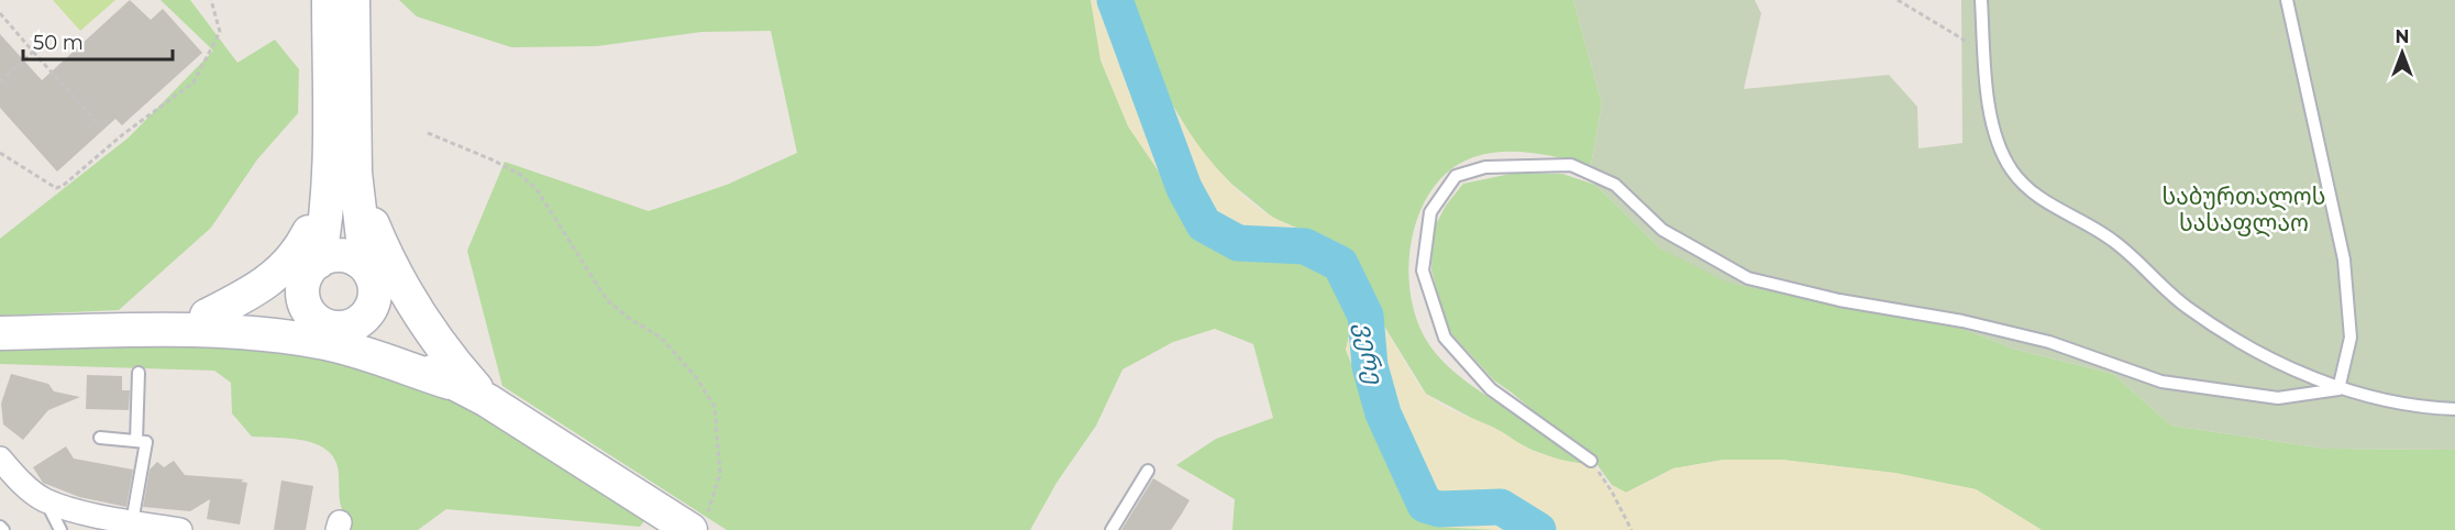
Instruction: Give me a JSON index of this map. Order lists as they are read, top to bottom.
{
  "water": ["ვერე"],
  "parks": ["საბურთალოს სასაფლაო"],
  "scale_bar": "50 m",
  "north": "top"
}
